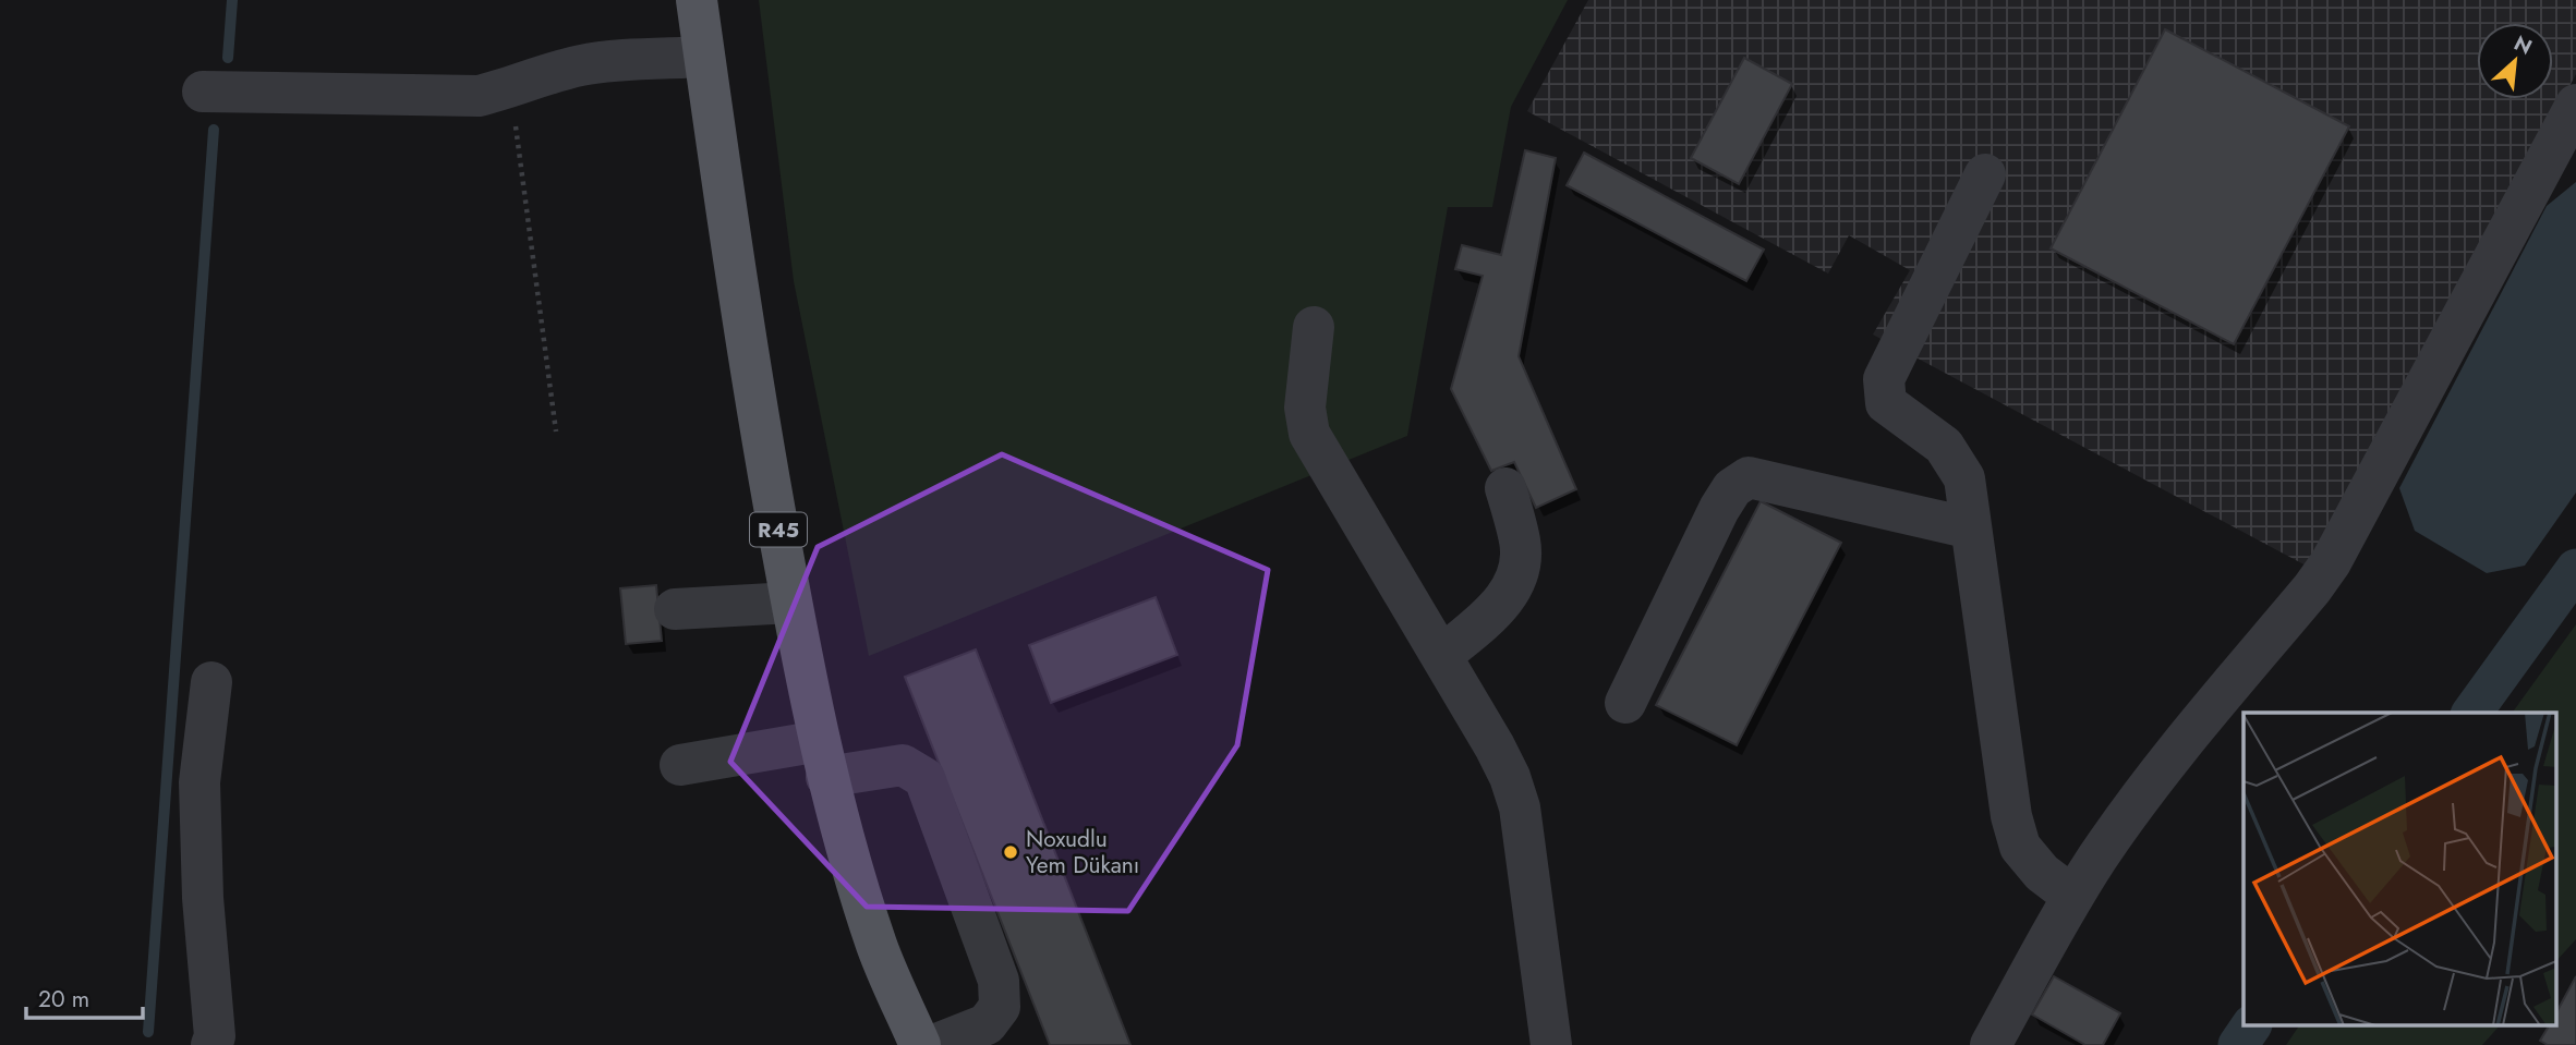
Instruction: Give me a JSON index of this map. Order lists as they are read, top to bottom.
{
  "streets": {
    "main road": ["R45"]
  },
  "places": ["Noxudlu Yem Dükanı"],
  "scale_bar": "20 m",
  "north": "top right"
}
